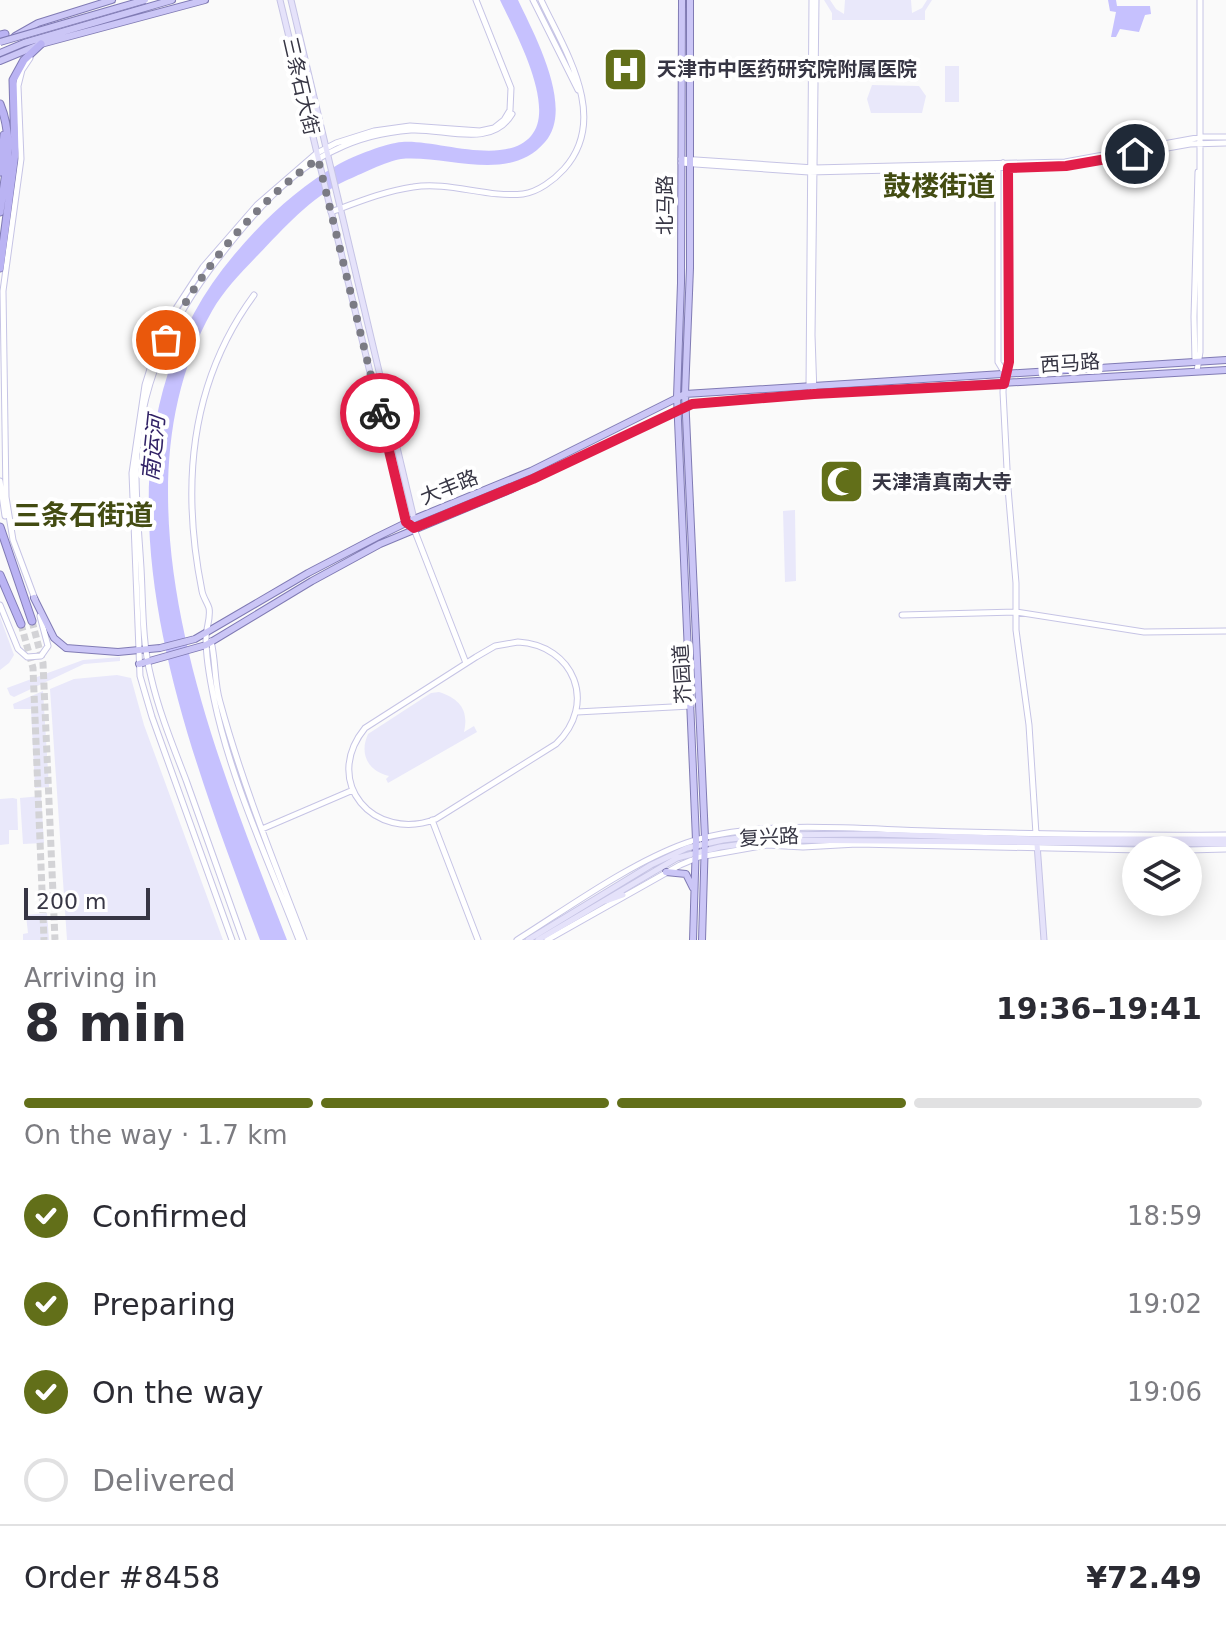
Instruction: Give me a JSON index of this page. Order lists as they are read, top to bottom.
{
  "streets": {
    "main road": [
      "三条石大街",
      "北马路",
      "西马路",
      "大丰路",
      "芥园道",
      "复兴路"
    ]
  },
  "crossings": [
    ["三条石大街", "大丰路"],
    ["北马路", "西马路"],
    ["北马路", "大丰路"],
    ["北马路", "芥园道"],
    ["西马路", "大丰路"],
    ["西马路", "芥园道"],
    ["大丰路", "芥园道"],
    ["芥园道", "复兴路"]
  ],
  "districts": ["鼓楼街道", "三条石街道"],
  "water": ["南运河"],
  "places": {
    "hospital": ["天津市中医药研究院附属医院"],
    "mosque": ["天津清真南大寺"]
  },
  "scale_bar": "200 m",
  "page": {
    "scale": "200 m",
    "heading": ["8 min", "Arriving in", "19:36–19:41"],
    "panel": ["Order #8458", "¥72.49"],
    "bar": "On the way · 1.7 km",
    "list": [
      ["Confirmed", "18:59"],
      ["Preparing", "19:02"],
      ["On the way", "19:06"],
      "Delivered"
    ]
  }
}
